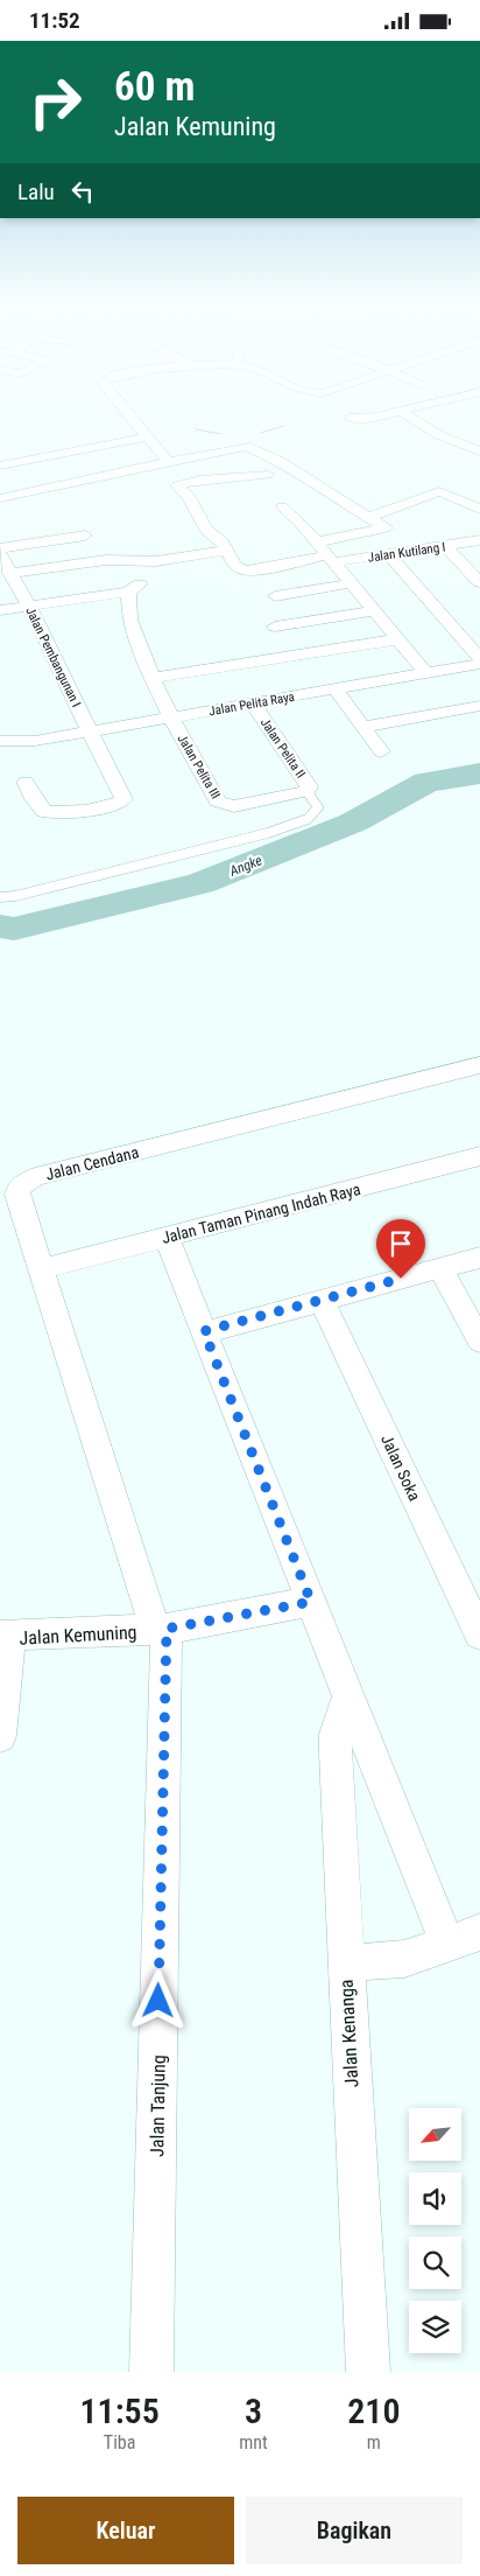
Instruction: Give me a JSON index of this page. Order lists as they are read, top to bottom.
{
  "streets": {
    "street": [
      "Jalan Kutilang I",
      "Jalan Pembangunan I",
      "Jalan Pelita Raya",
      "Jalan Pelita II",
      "Jalan Pelita III",
      "Jalan Cendana",
      "Jalan Taman Pinang Indah Raya",
      "Jalan Soka",
      "Jalan Kemuning",
      "Jalan Kenanga",
      "Jalan Tanjung"
    ]
  },
  "crossings": [
    ["Jalan Pembangunan I", "Jalan Pelita Raya"],
    ["Jalan Pelita Raya", "Jalan Pelita II"],
    ["Jalan Pelita Raya", "Jalan Pelita III"],
    ["Jalan Pelita II", "Jalan Pelita III"],
    ["Jalan Cendana", "Jalan Taman Pinang Indah Raya"],
    ["Jalan Cendana", "Jalan Kemuning"],
    ["Jalan Cendana", "Jalan Tanjung"],
    ["Jalan Kemuning", "Jalan Tanjung"]
  ],
  "water": ["Angke"],
  "north": "bottom left",
  "page": {
    "status": "11:52",
    "turn": ["60 m", "Jalan Kemuning"],
    "then": "Lalu",
    "eta": [
      "11:55",
      "Tiba",
      "3",
      "mnt",
      "210",
      "m"
    ],
    "buttons": ["Keluar", "Bagikan"]
  }
}
